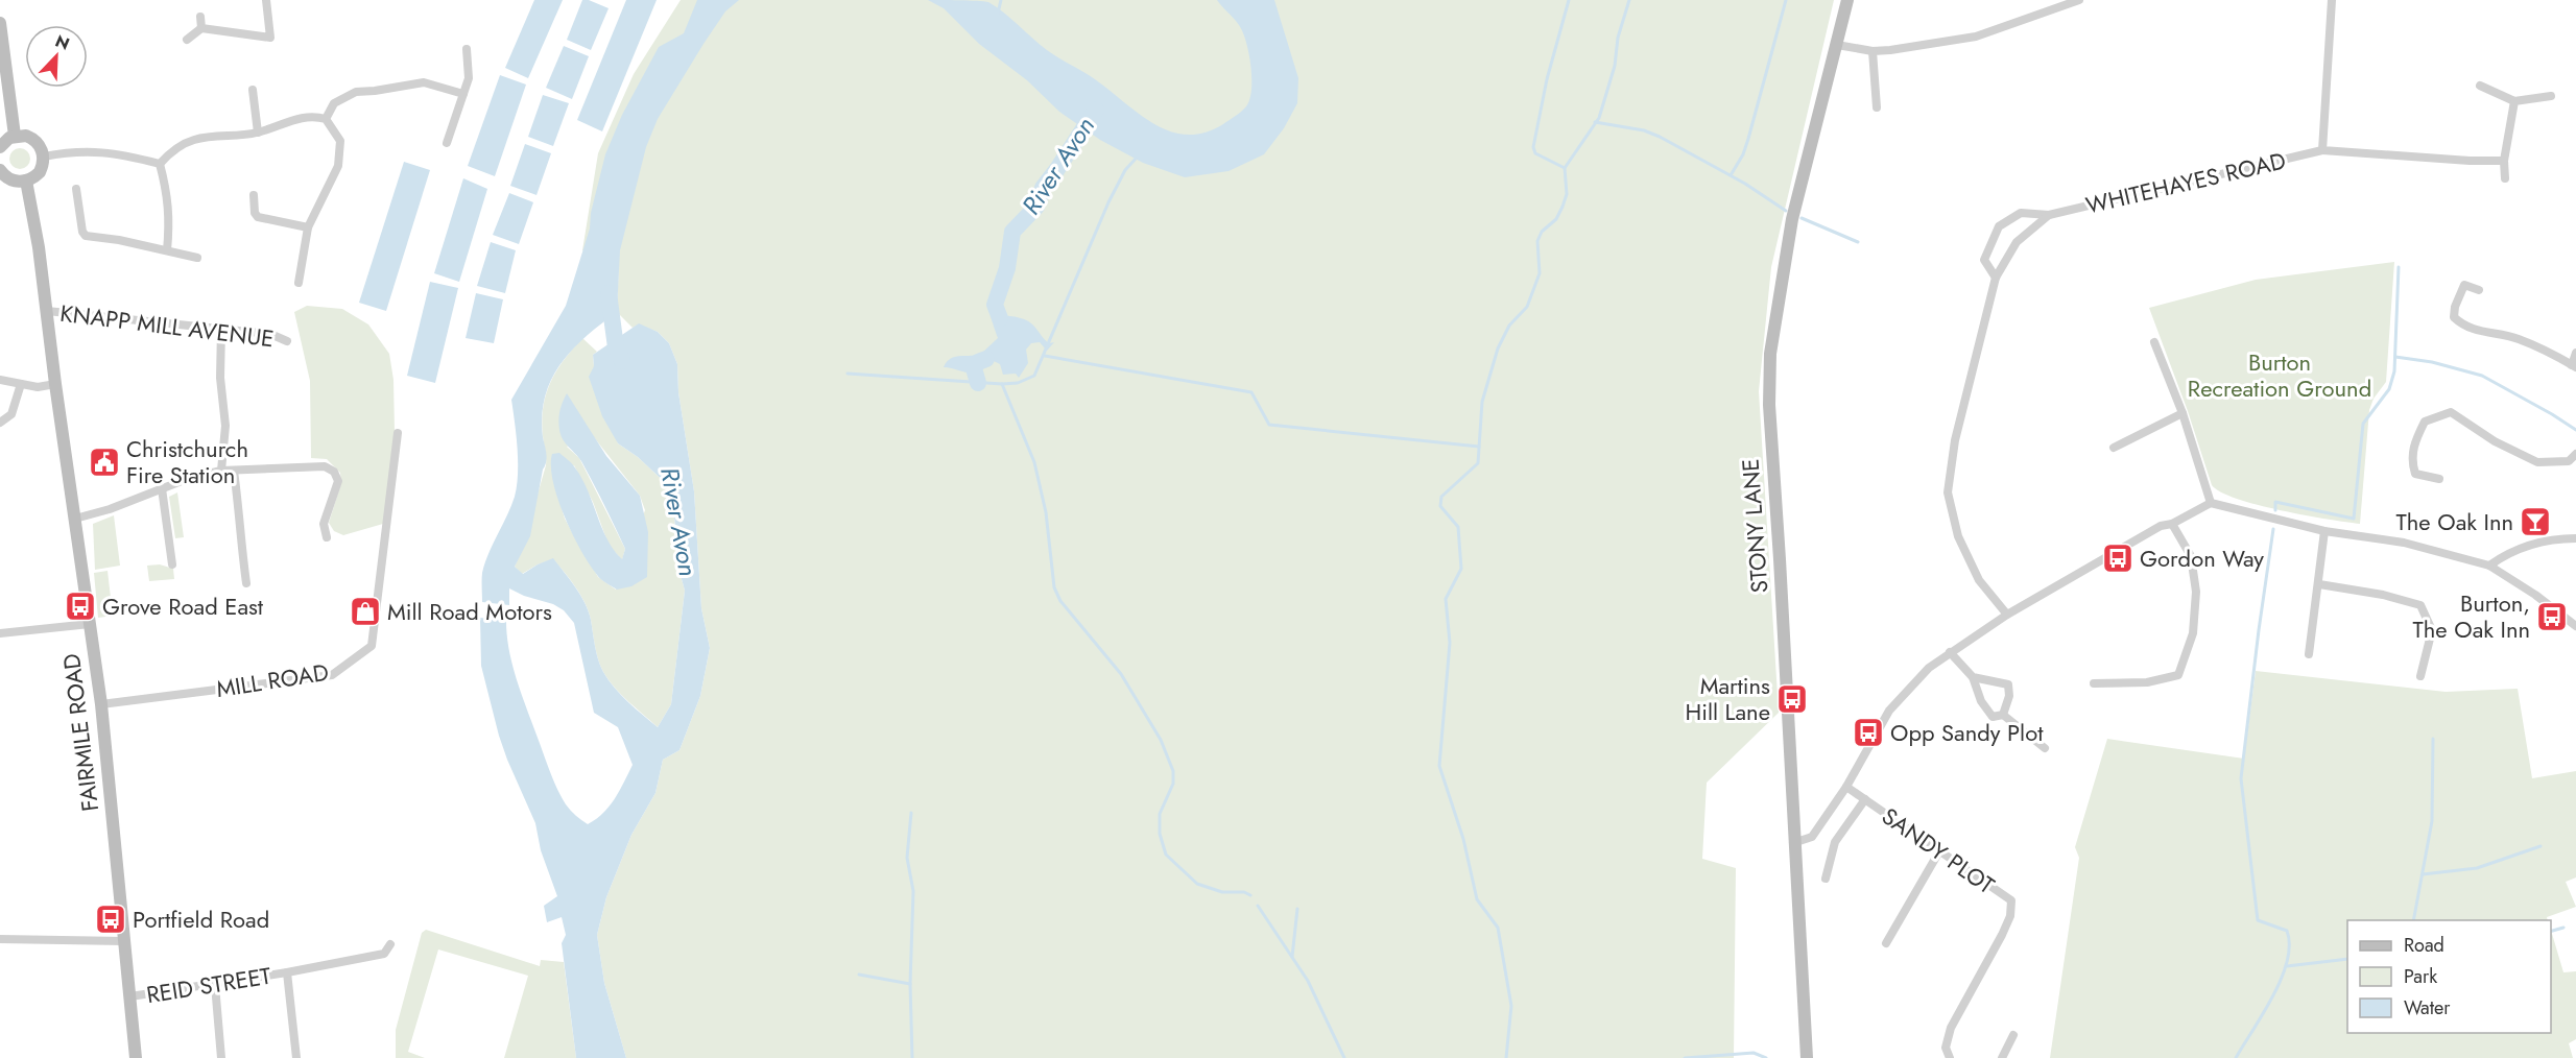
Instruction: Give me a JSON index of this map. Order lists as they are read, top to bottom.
{
  "streets": {
    "main road": ["STONY LANE", "FAIRMILE ROAD"],
    "street": [
      "WHITEHAYES ROAD",
      "KNAPP MILL AVENUE",
      "MILL ROAD",
      "SANDY PLOT",
      "REID STREET"
    ]
  },
  "crossings": [
    ["KNAPP MILL AVENUE", "FAIRMILE ROAD"],
    ["MILL ROAD", "FAIRMILE ROAD"],
    ["FAIRMILE ROAD", "REID STREET"]
  ],
  "water": ["River Avon"],
  "parks": ["Burton Recreation Ground"],
  "places": {
    "public building": ["Christchurch Fire Station"],
    "bar": ["The Oak Inn"],
    "bus stop": [
      "Gordon Way",
      "Grove Road East",
      "Burton, The Oak Inn",
      "Martins Hill Lane",
      "Opp Sandy Plot",
      "Portfield Road"
    ],
    "shop": ["Mill Road Motors"]
  },
  "legend": ["Road", "Park", "Water"],
  "north": "top right"
}
